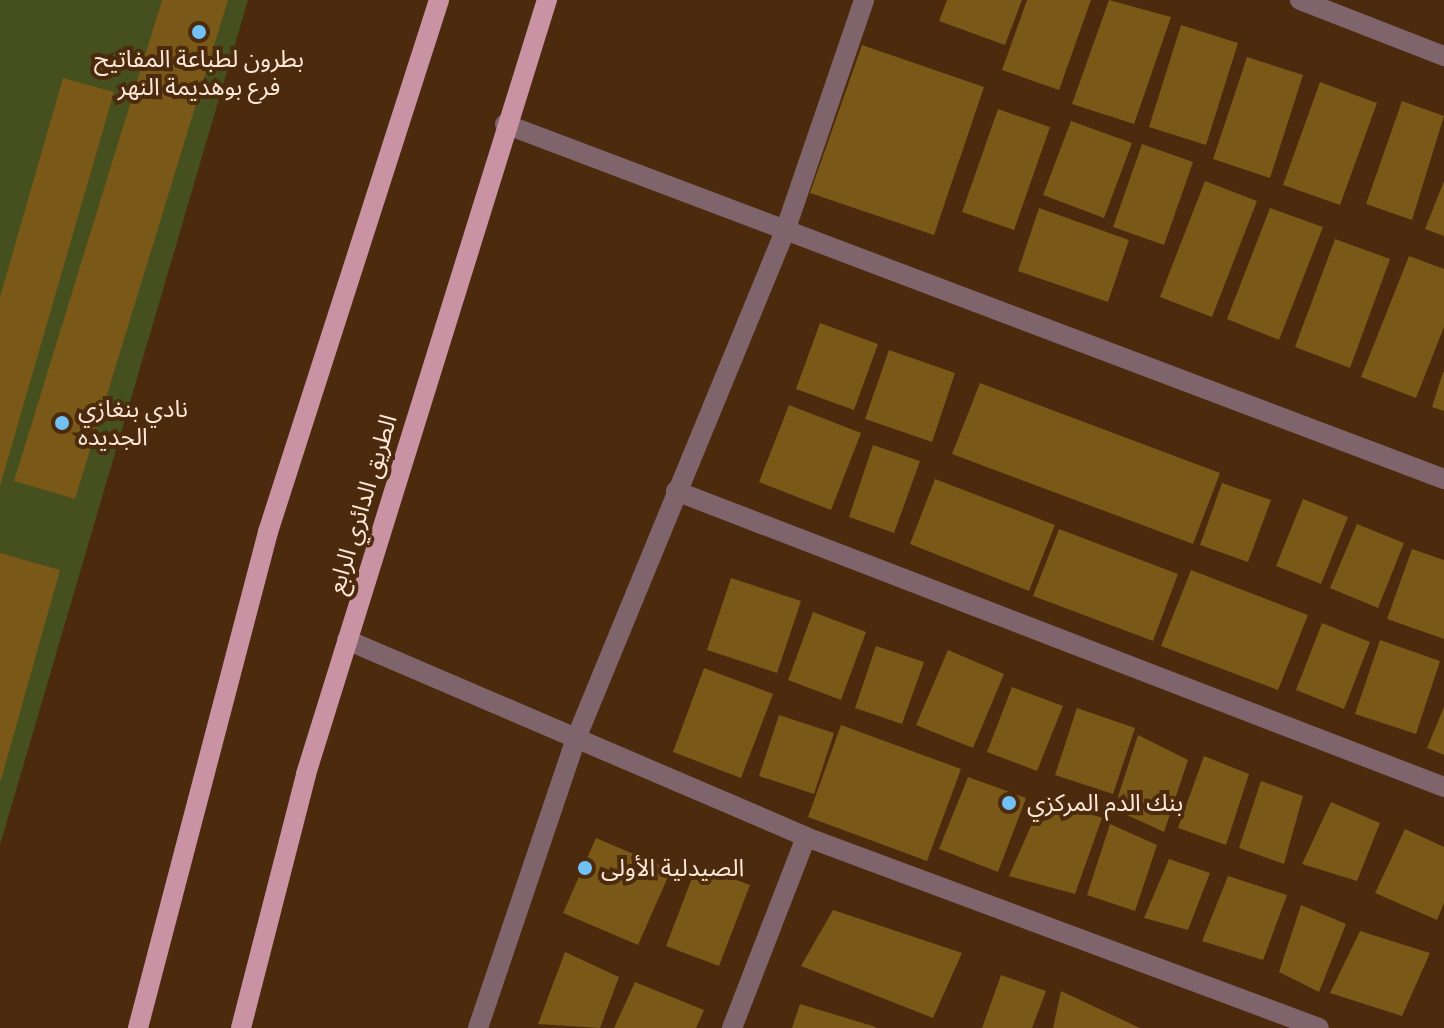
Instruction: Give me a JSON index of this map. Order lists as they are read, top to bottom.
{
  "streets": {
    "main road": ["الطريق الدائري الرابع"]
  },
  "places": [
    "بطرون لطباعة المفاتيح فرع بوهديمة النهر",
    "نادي بنغازي الجديده",
    "بنك الدم المركزي",
    "الصيدلية الأولى"
  ]
}
